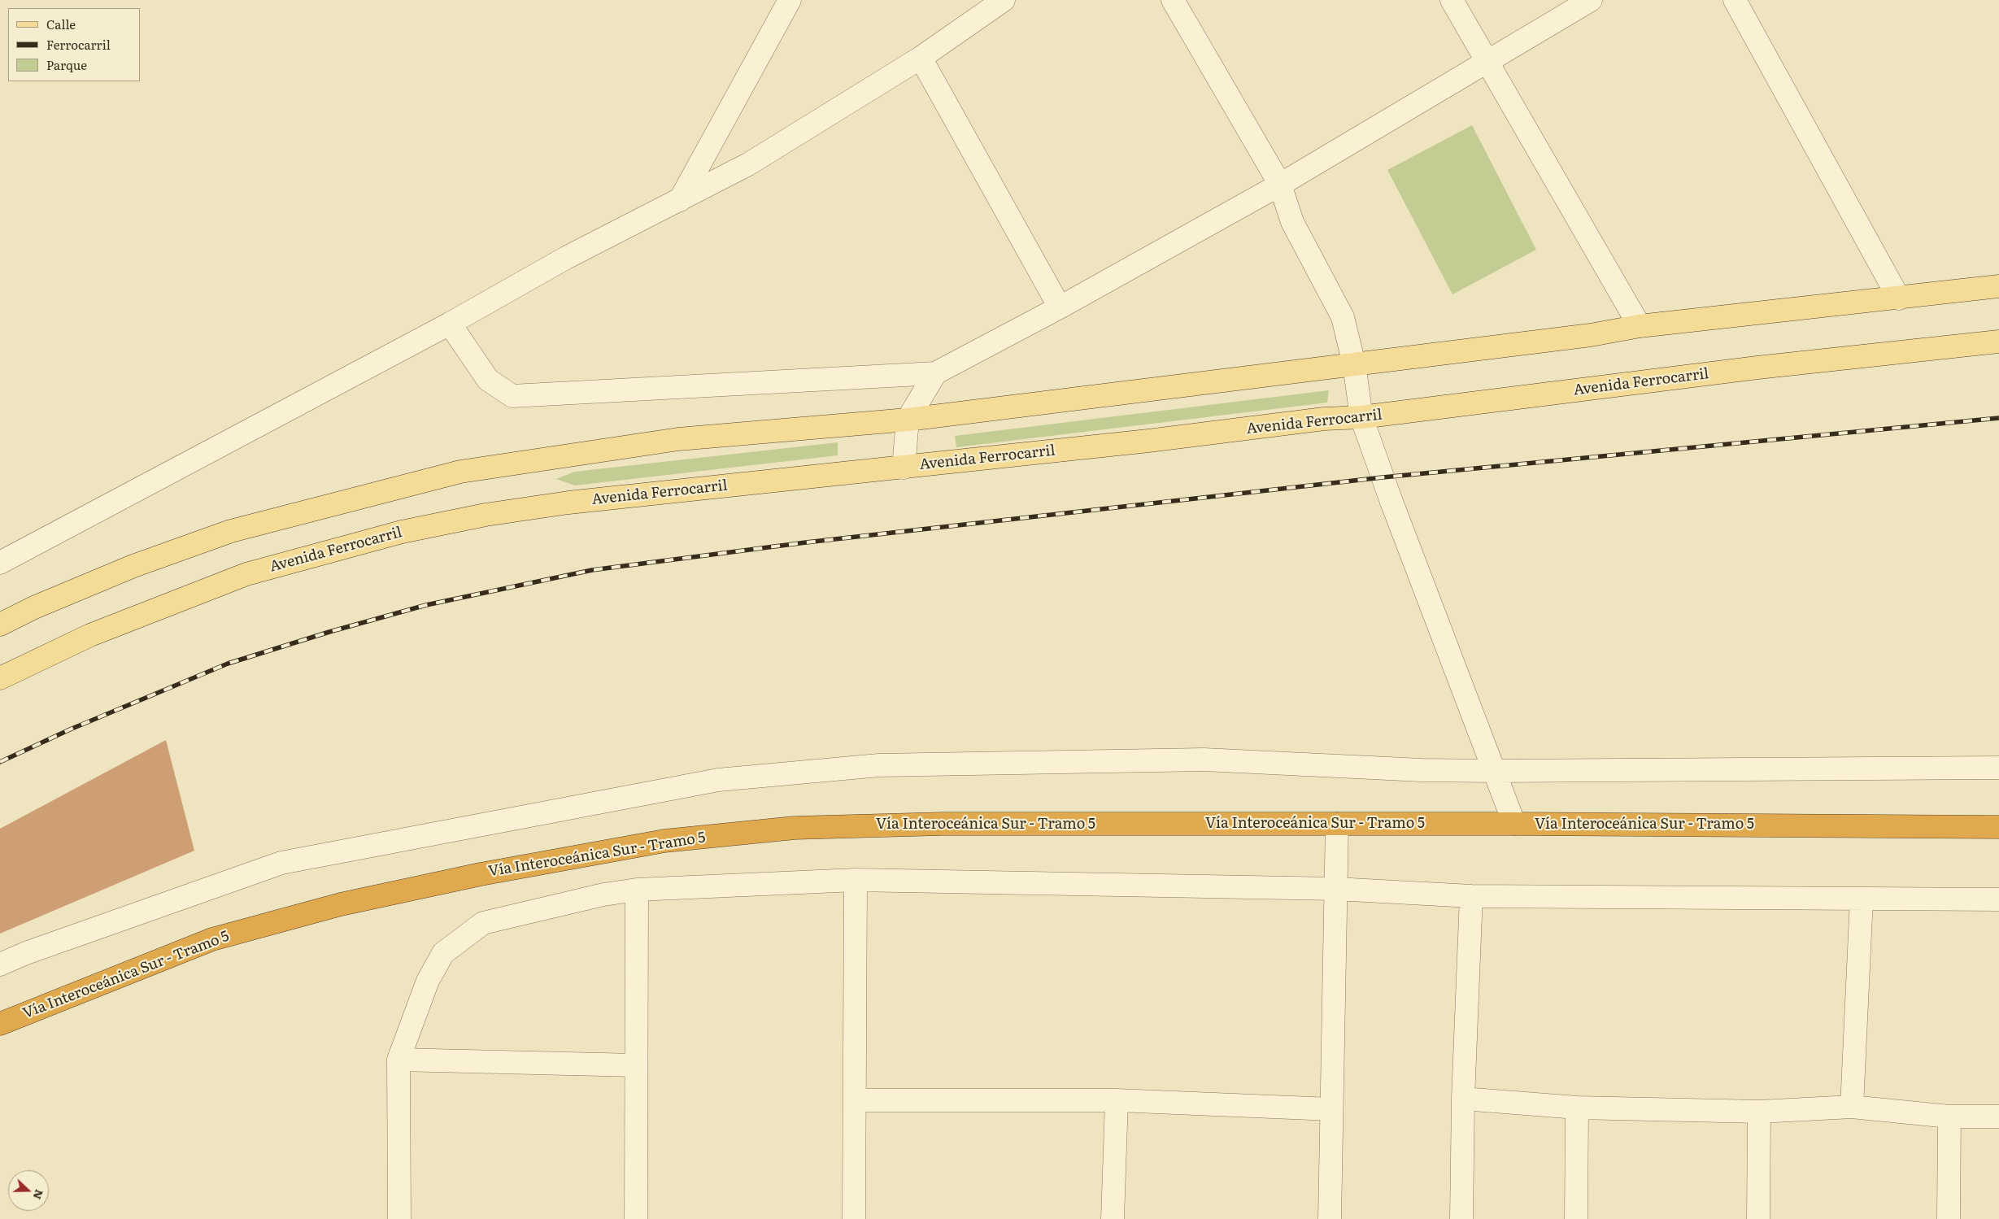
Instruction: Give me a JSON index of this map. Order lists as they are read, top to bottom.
{
  "streets": {
    "highway": ["Vía Interoceánica Sur - Tramo 5"],
    "main road": ["Avenida Ferrocarril"]
  },
  "legend": ["Calle", "Ferrocarril", "Parque"],
  "north": "right"
}
